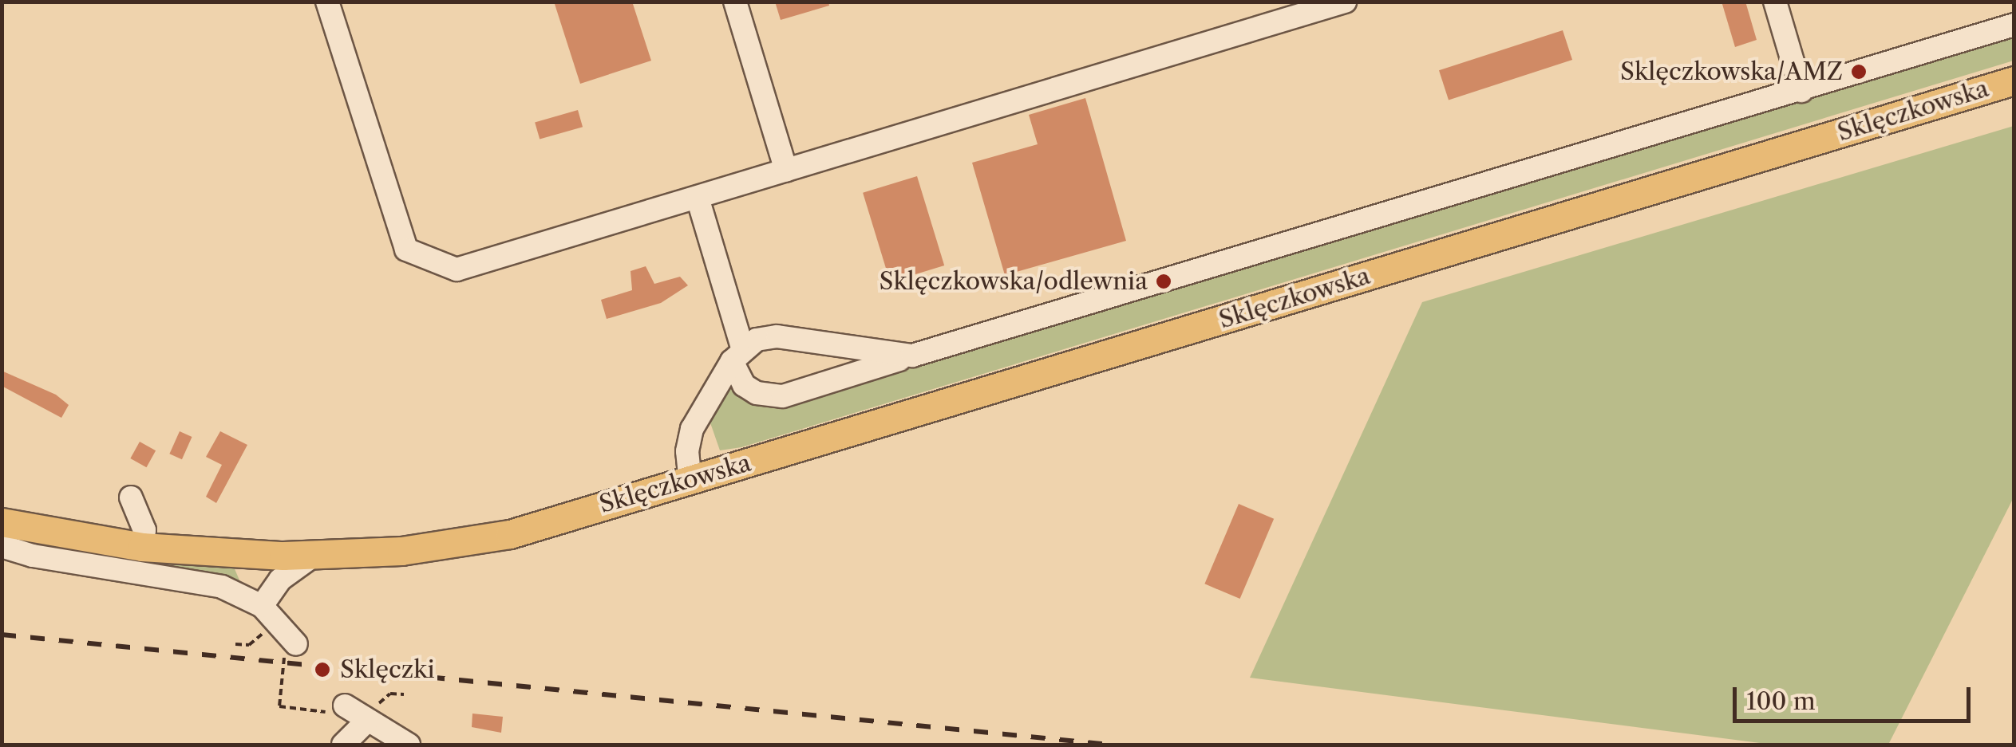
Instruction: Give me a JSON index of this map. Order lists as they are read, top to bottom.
{
  "streets": {
    "main road": ["Sklęczkowska"]
  },
  "places": ["Sklęczkowska/AMZ", "Sklęczkowska/odlewnia", "Sklęczki"],
  "scale_bar": "100 m"
}
